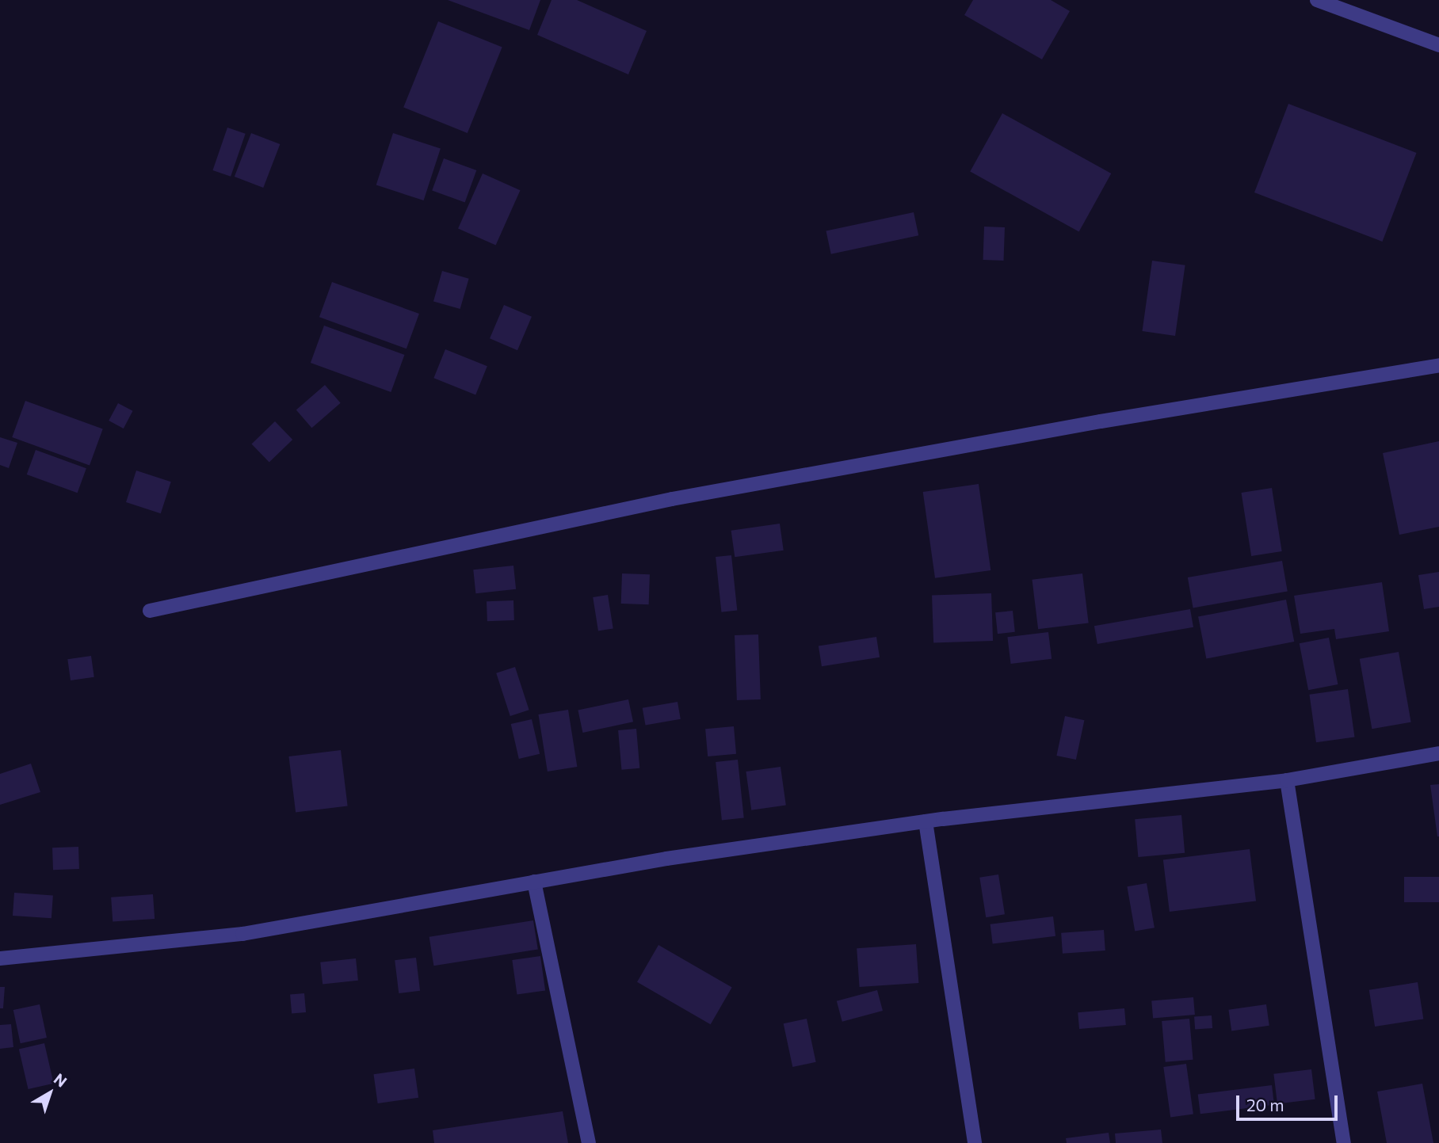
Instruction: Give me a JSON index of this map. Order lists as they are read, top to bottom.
{
  "scale_bar": "20 m",
  "north": "top right"
}
